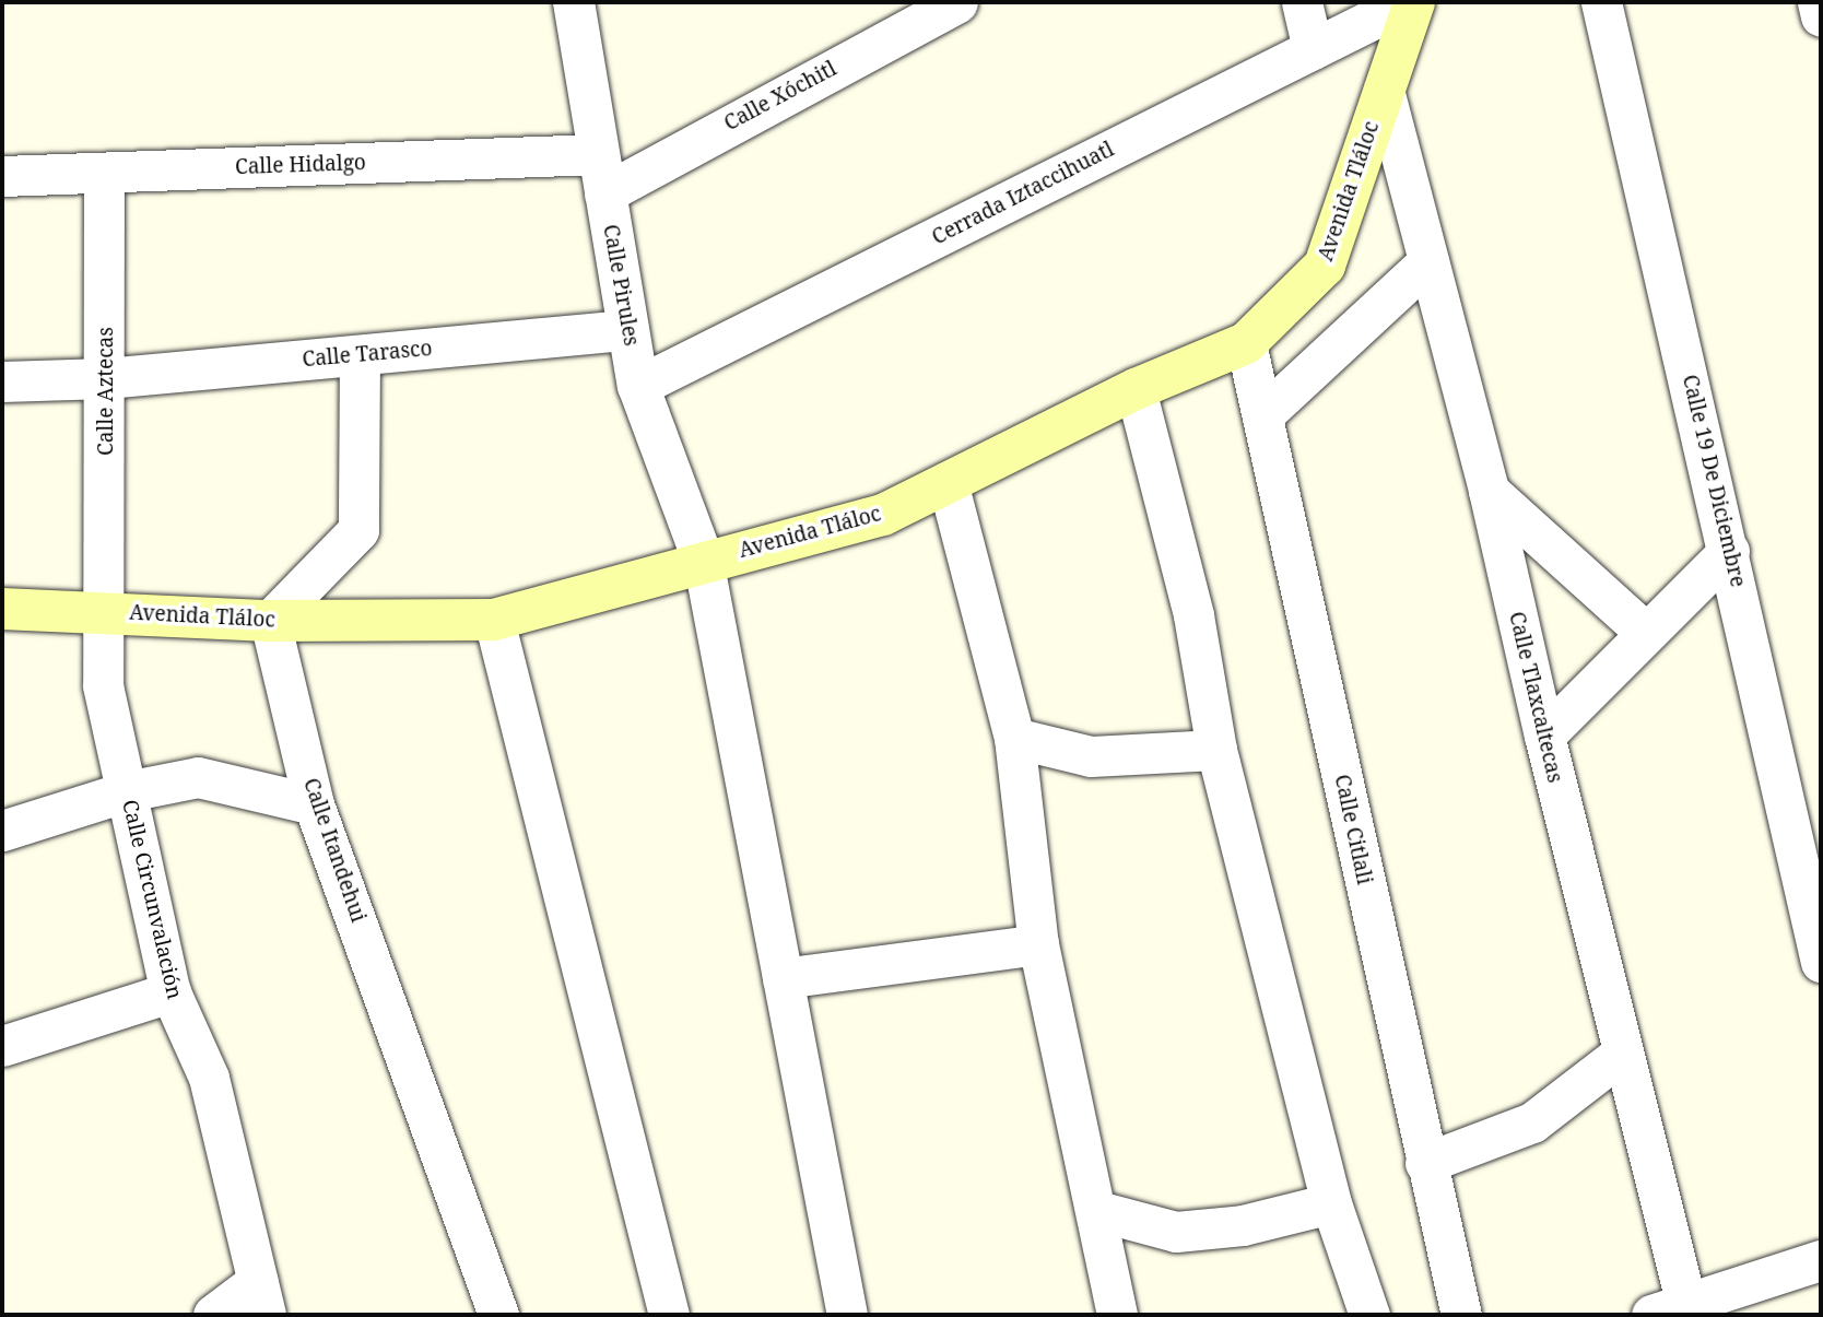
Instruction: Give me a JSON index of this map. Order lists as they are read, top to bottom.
{
  "streets": {
    "main road": ["Avenida Tláloc"],
    "street": [
      "Calle Xóchitl",
      "Calle Hidalgo",
      "Cerrada Iztaccihuatl",
      "Calle Pirules",
      "Calle Tarasco",
      "Calle Aztecas",
      "Calle 19 De Diciembre",
      "Calle Tlaxcaltecas",
      "Calle Citlali",
      "Calle Itandehui",
      "Calle Circunvalación"
    ]
  },
  "crossings": [
    ["Calle Xóchitl", "Calle Hidalgo"],
    ["Calle Xóchitl", "Calle Pirules"],
    ["Calle Hidalgo", "Calle Pirules"],
    ["Calle Hidalgo", "Calle Aztecas"],
    ["Avenida Tláloc", "Calle Pirules"],
    ["Avenida Tláloc", "Calle Aztecas"],
    ["Avenida Tláloc", "Calle Tlaxcaltecas"],
    ["Avenida Tláloc", "Calle Citlali"],
    ["Avenida Tláloc", "Calle Itandehui"],
    ["Avenida Tláloc", "Calle Circunvalación"],
    ["Cerrada Iztaccihuatl", "Calle Pirules"],
    ["Calle Pirules", "Calle Tarasco"],
    ["Calle Tarasco", "Calle Aztecas"],
    ["Calle Aztecas", "Calle Circunvalación"]
  ]
}
